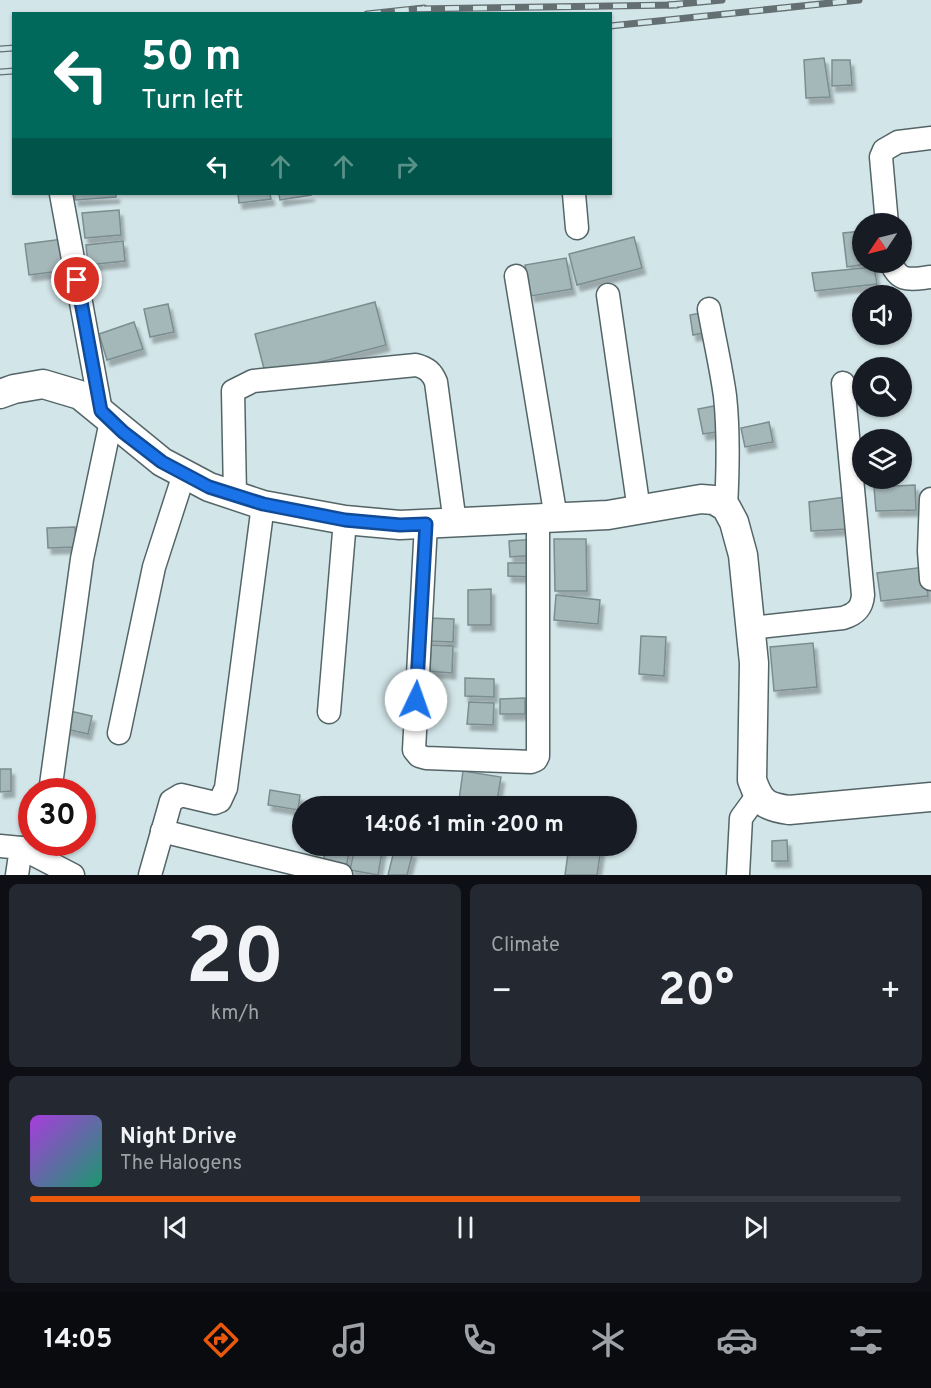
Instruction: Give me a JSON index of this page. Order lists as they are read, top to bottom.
{
  "north": "bottom left",
  "page": {
    "turn": ["50 m", "Turn left"],
    "limit": "30",
    "trip": "14:06 · 1 min · 200 m",
    "tile": [
      ["20", "km/h"],
      "Climate"
    ],
    "heat": ["−", "20°", "+"],
    "song": ["Night Drive", "The Halogens"],
    "tabs": "14:05"
  }
}
